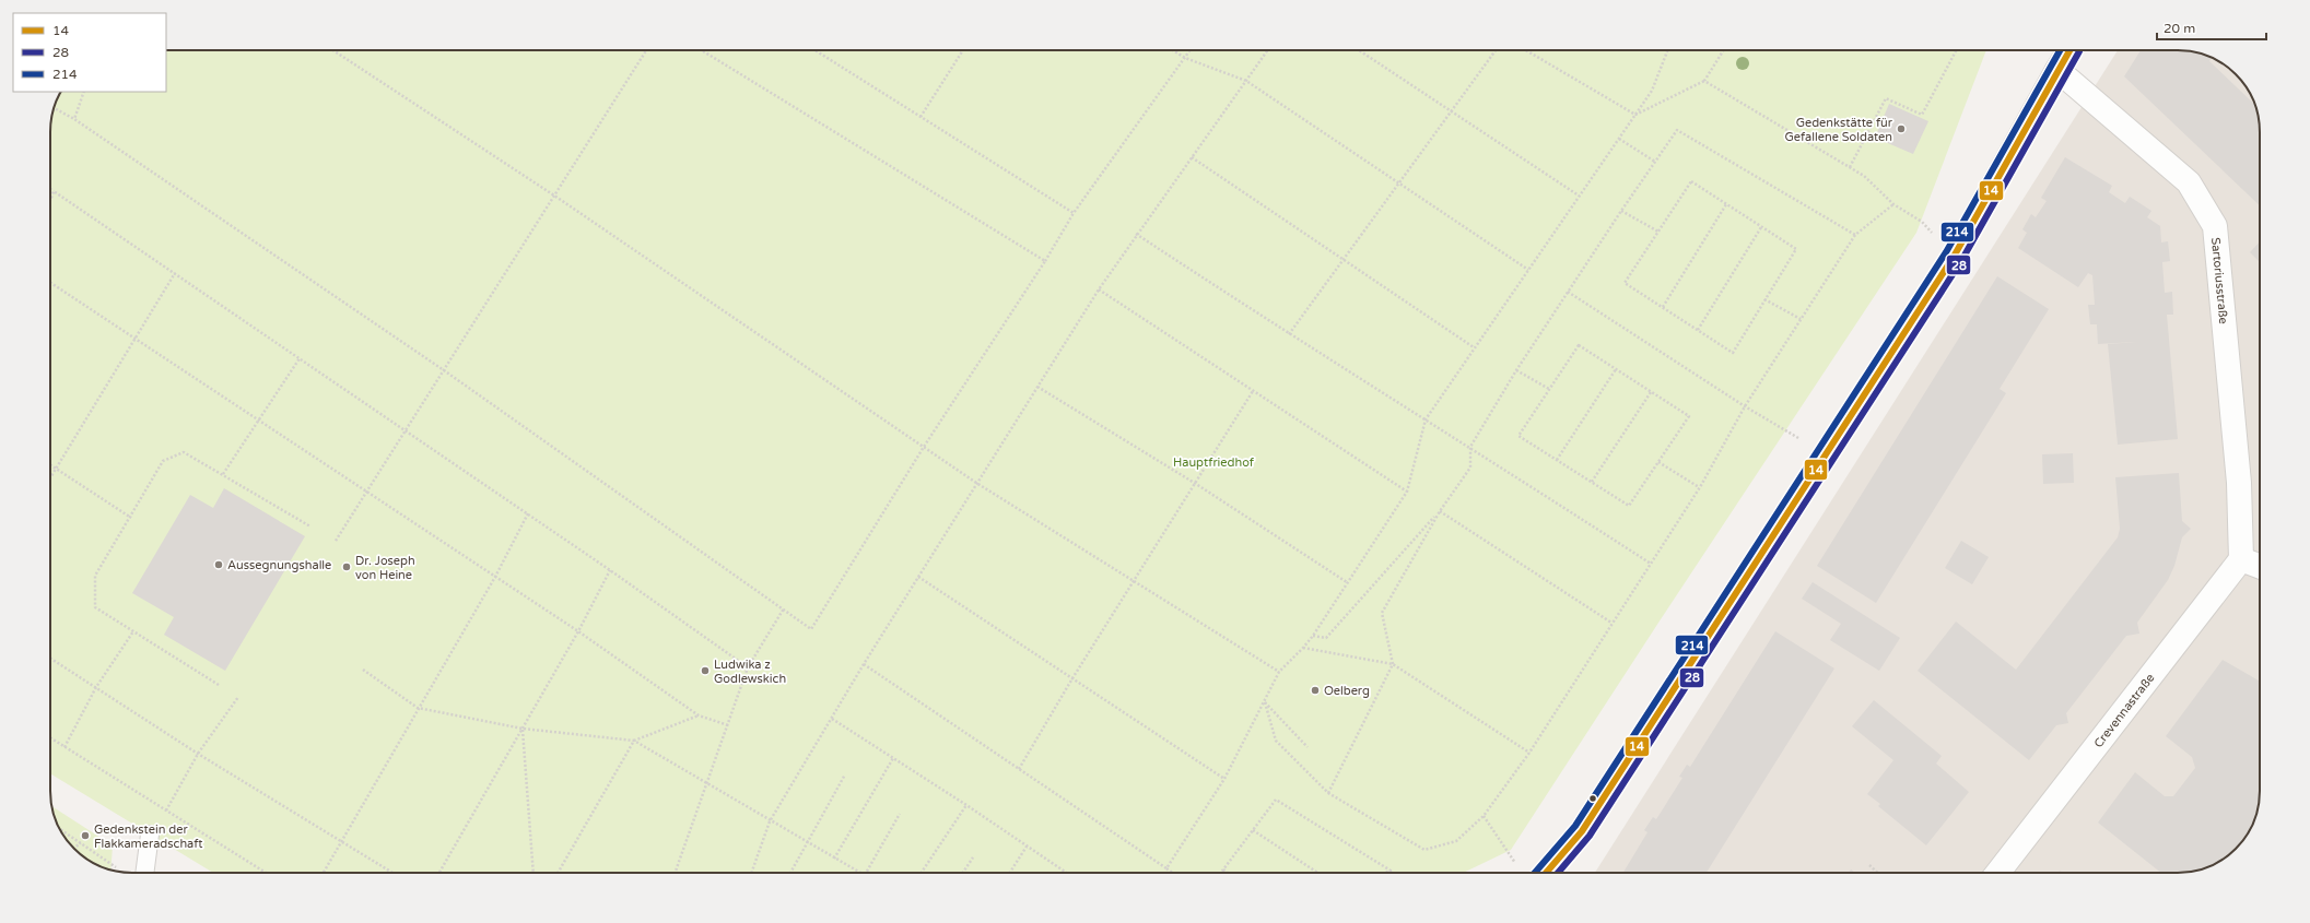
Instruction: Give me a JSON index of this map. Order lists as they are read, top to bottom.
{
  "streets": {
    "street": ["Sartoriusstraße", "Crevennastraße"]
  },
  "crossings": [
    ["Sartoriusstraße", "Crevennastraße"]
  ],
  "parks": ["Hauptfriedhof"],
  "places": [
    "Gedenkstätte für Gefallene Soldaten",
    "Aussegnungshalle",
    "Dr. Joseph von Heine",
    "Ludwika z Godlewskich",
    "Oelberg",
    "Gedenkstein der Flakkameradschaft"
  ],
  "lines": ["transit line 14", "transit line 214", "transit line 28"],
  "legend": ["14", "28", "214"],
  "scale_bar": "20 m"
}
